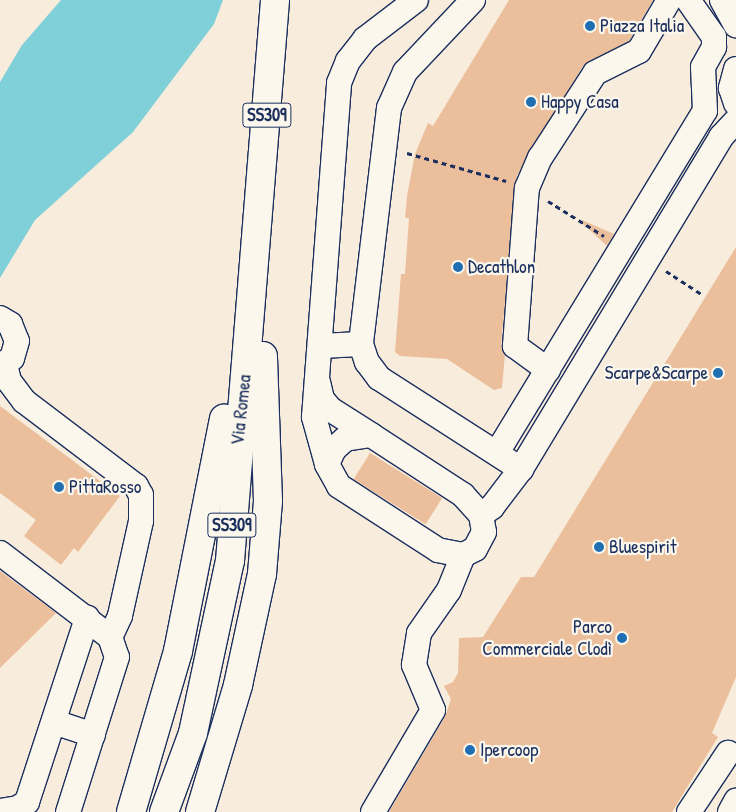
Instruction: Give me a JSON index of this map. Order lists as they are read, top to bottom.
{
  "streets": {
    "main road": ["SS309", "Via Romea"]
  },
  "places": [
    "Piazza Italia",
    "Happy Casa",
    "Decathlon",
    "Scarpe&Scarpe",
    "PittaRosso",
    "Bluespirit",
    "Parco Commerciale Clodì",
    "Ipercoop"
  ]
}
